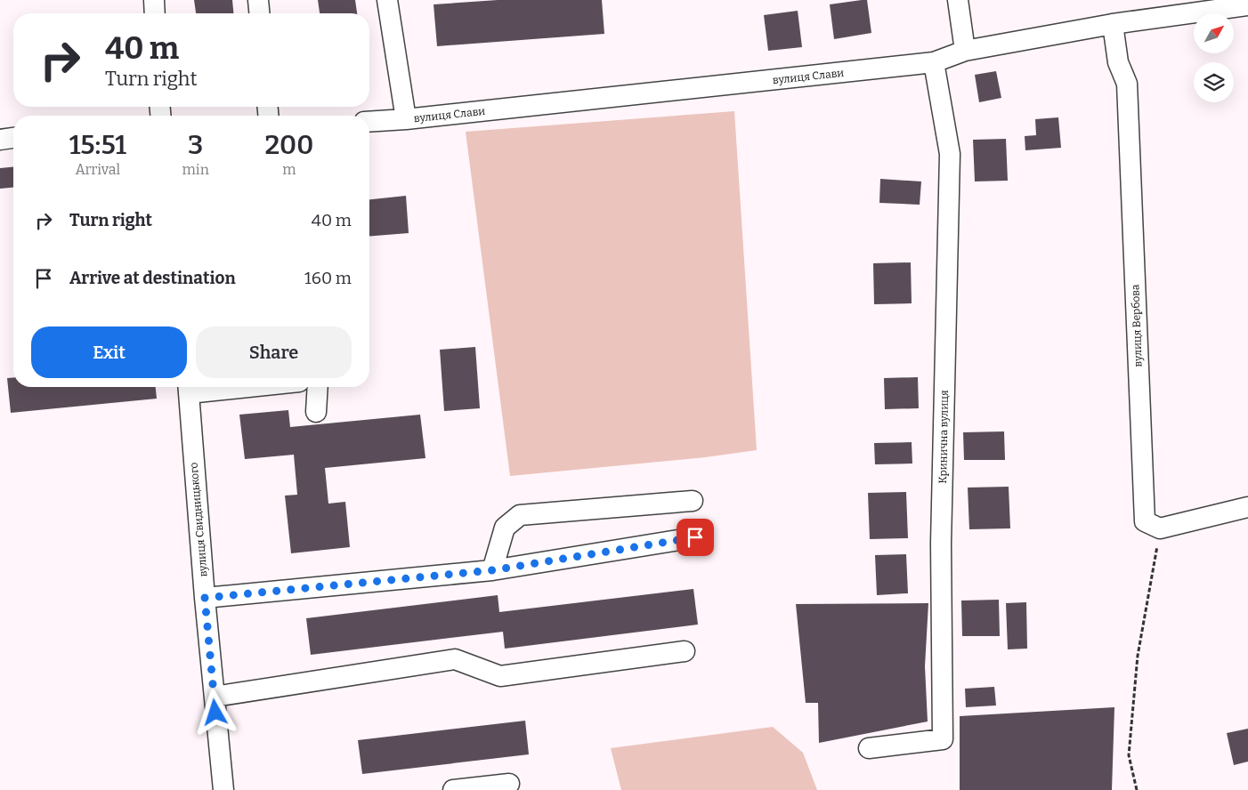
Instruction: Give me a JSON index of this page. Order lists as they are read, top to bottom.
{
  "streets": {
    "street": [
      "вулиця Слави",
      "вулиця Вербова",
      "Кринична вулиця",
      "вулиця Свидницького"
    ]
  },
  "crossings": [
    ["вулиця Слави", "вулиця Вербова"],
    ["вулиця Слави", "Кринична вулиця"]
  ],
  "north": "top right",
  "page": {
    "turn": ["40 m", "Turn right"],
    "eta": [
      "15:51",
      "Arrival",
      "3",
      "min",
      "200",
      "m"
    ],
    "list": [
      {
        "name": "Turn right",
        "value": "40 m"
      },
      {
        "name": "Arrive at destination",
        "value": "160 m"
      }
    ],
    "buttons": ["Exit", "Share"]
  }
}
